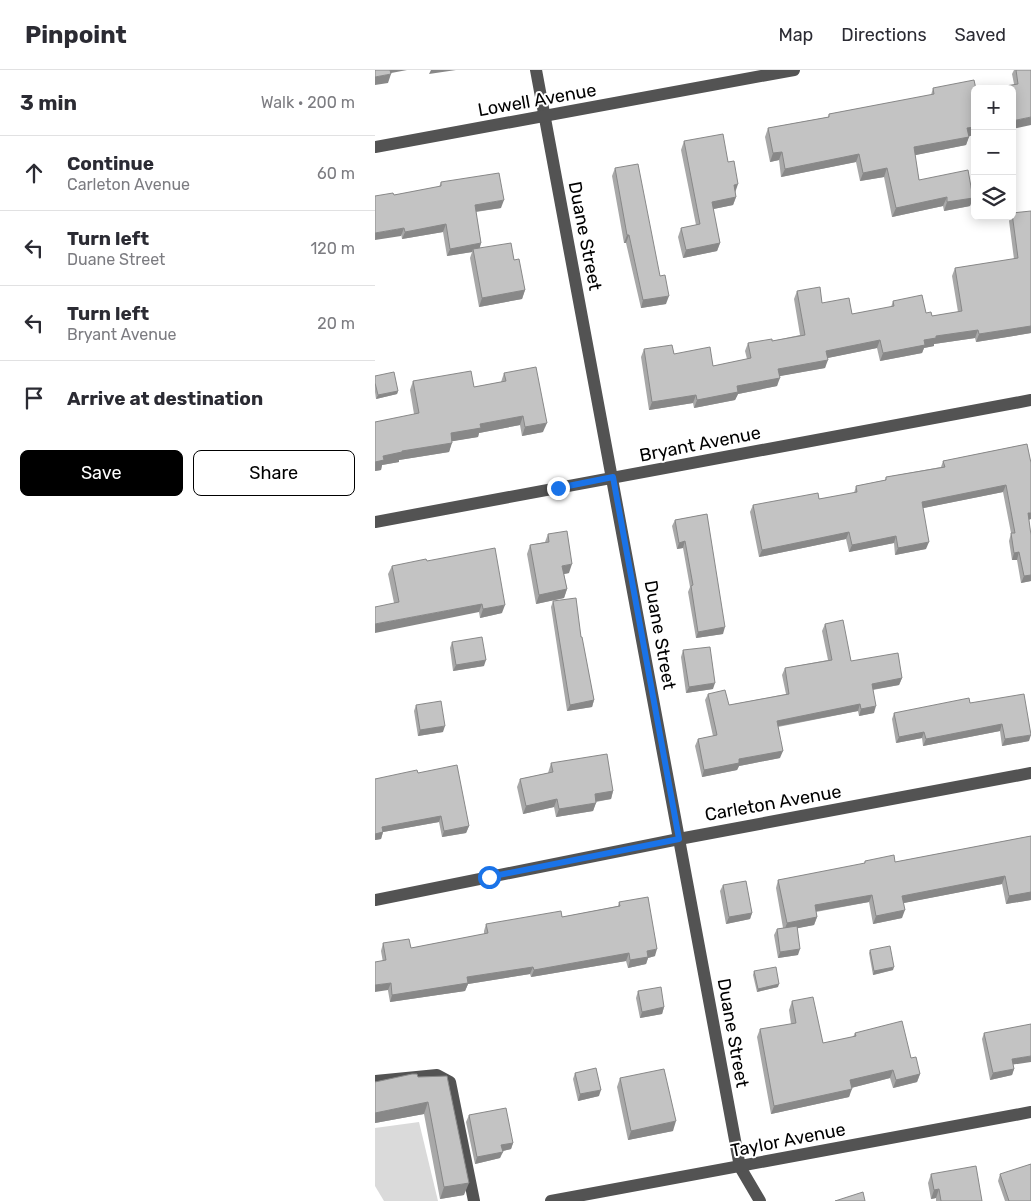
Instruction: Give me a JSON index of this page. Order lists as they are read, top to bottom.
{
  "streets": {
    "street": [
      "Lowell Avenue",
      "Duane Street",
      "Bryant Avenue",
      "Carleton Avenue",
      "Taylor Avenue"
    ]
  },
  "crossings": [
    ["Lowell Avenue", "Duane Street"],
    ["Duane Street", "Bryant Avenue"],
    ["Duane Street", "Carleton Avenue"],
    ["Duane Street", "Taylor Avenue"]
  ],
  "page": {
    "header": "Pinpoint",
    "nav": ["Map", "Directions", "Saved"],
    "heading": ["3 min", "Walk · 200 m"],
    "map_buttons": ["+", "−"],
    "list": [
      ["Continue", "Carleton Avenue", "60 m"],
      ["Turn left", "Duane Street", "120 m"],
      ["Turn left", "Bryant Avenue", "20 m"],
      "Arrive at destination"
    ],
    "buttons": ["Save", "Share"]
  }
}
